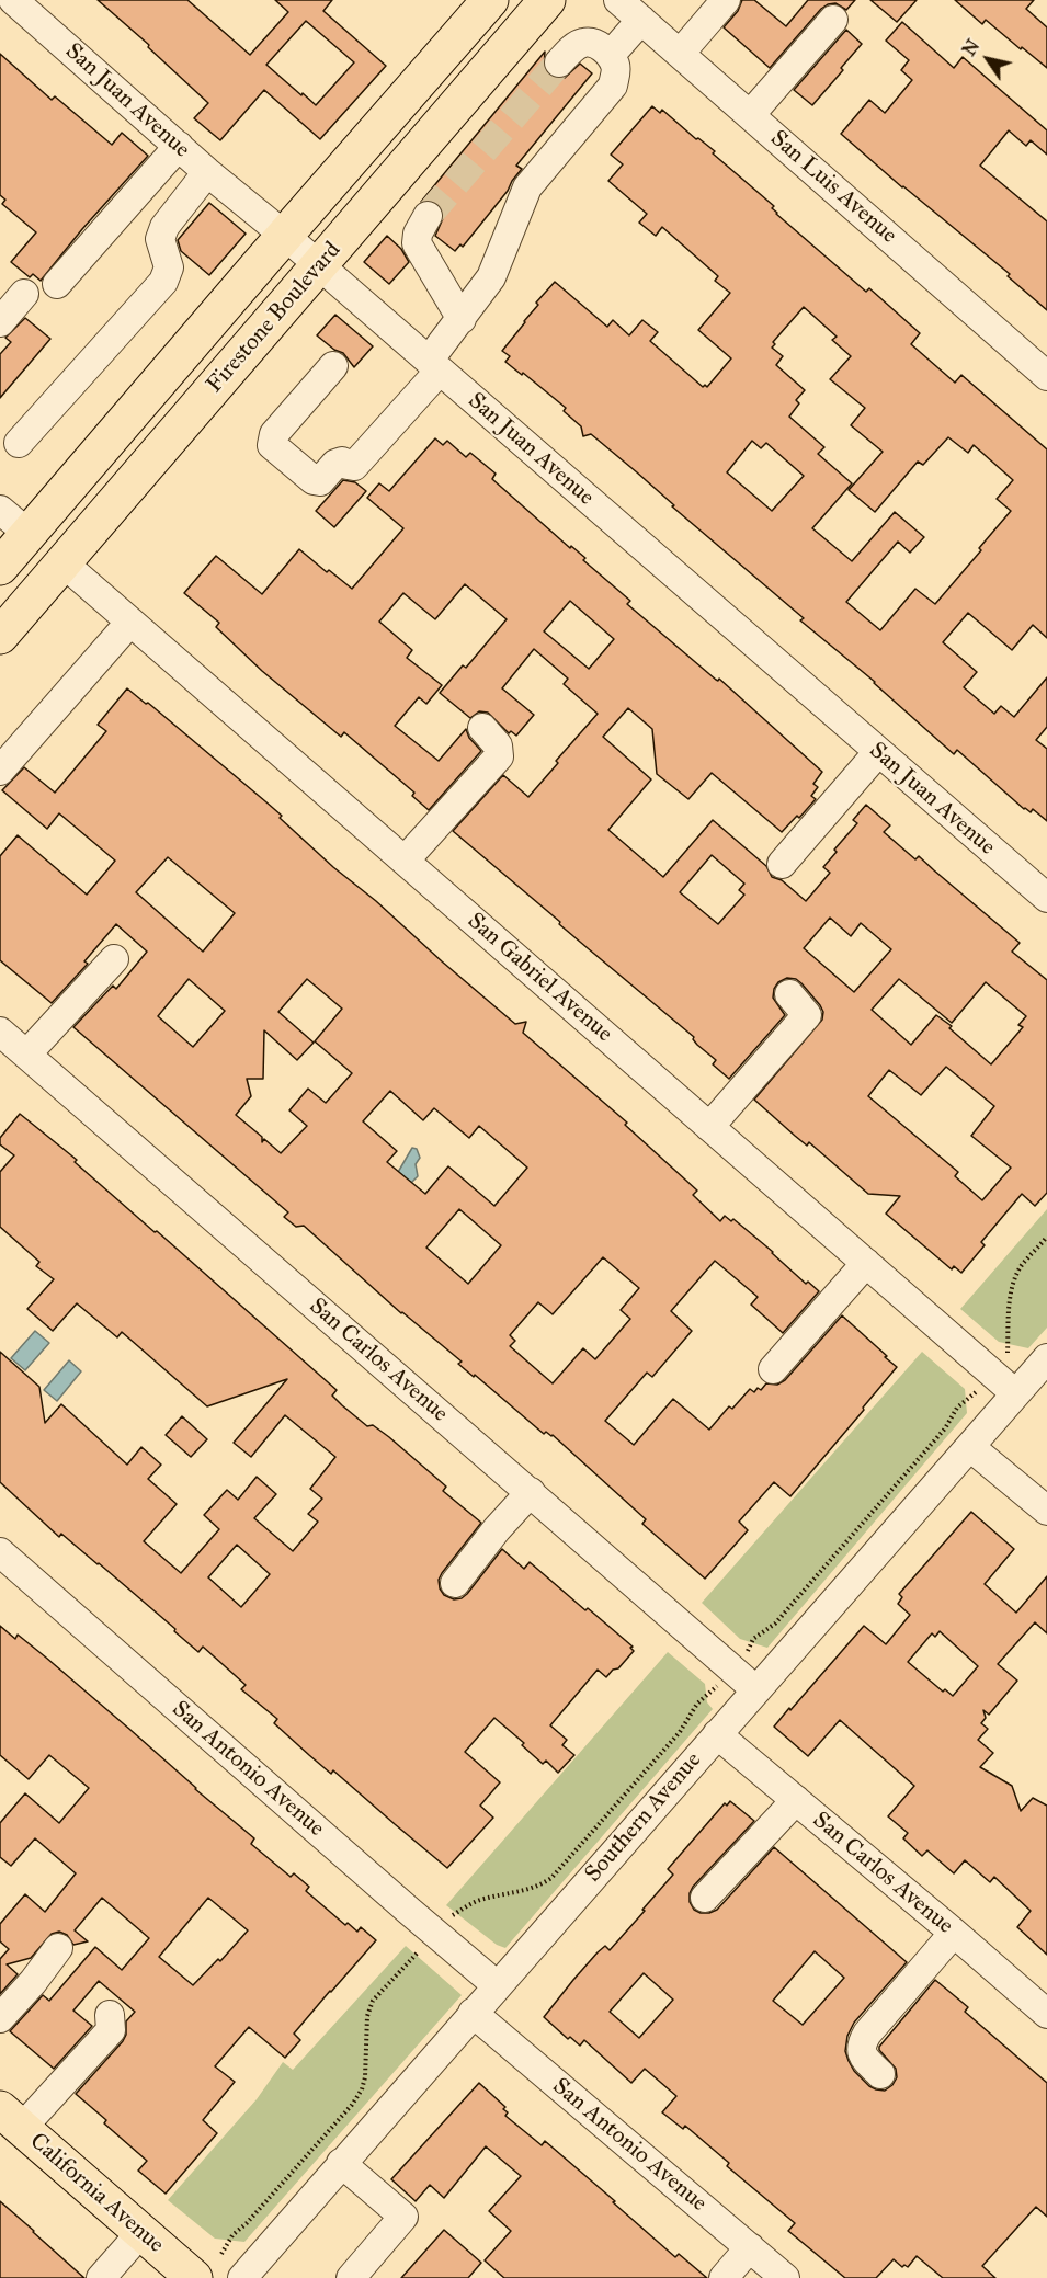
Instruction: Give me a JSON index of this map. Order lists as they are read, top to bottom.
{
  "streets": {
    "main road": ["Firestone Boulevard", "California Avenue"],
    "street": [
      "San Juan Avenue",
      "San Luis Avenue",
      "San Gabriel Avenue",
      "San Carlos Avenue",
      "San Antonio Avenue",
      "Southern Avenue"
    ]
  },
  "crossings": [
    ["San Juan Avenue", "Firestone Boulevard"],
    ["Firestone Boulevard", "San Gabriel Avenue"],
    ["San Gabriel Avenue", "Southern Avenue"],
    ["San Carlos Avenue", "Southern Avenue"],
    ["San Antonio Avenue", "Southern Avenue"]
  ],
  "north": "top left"
}
